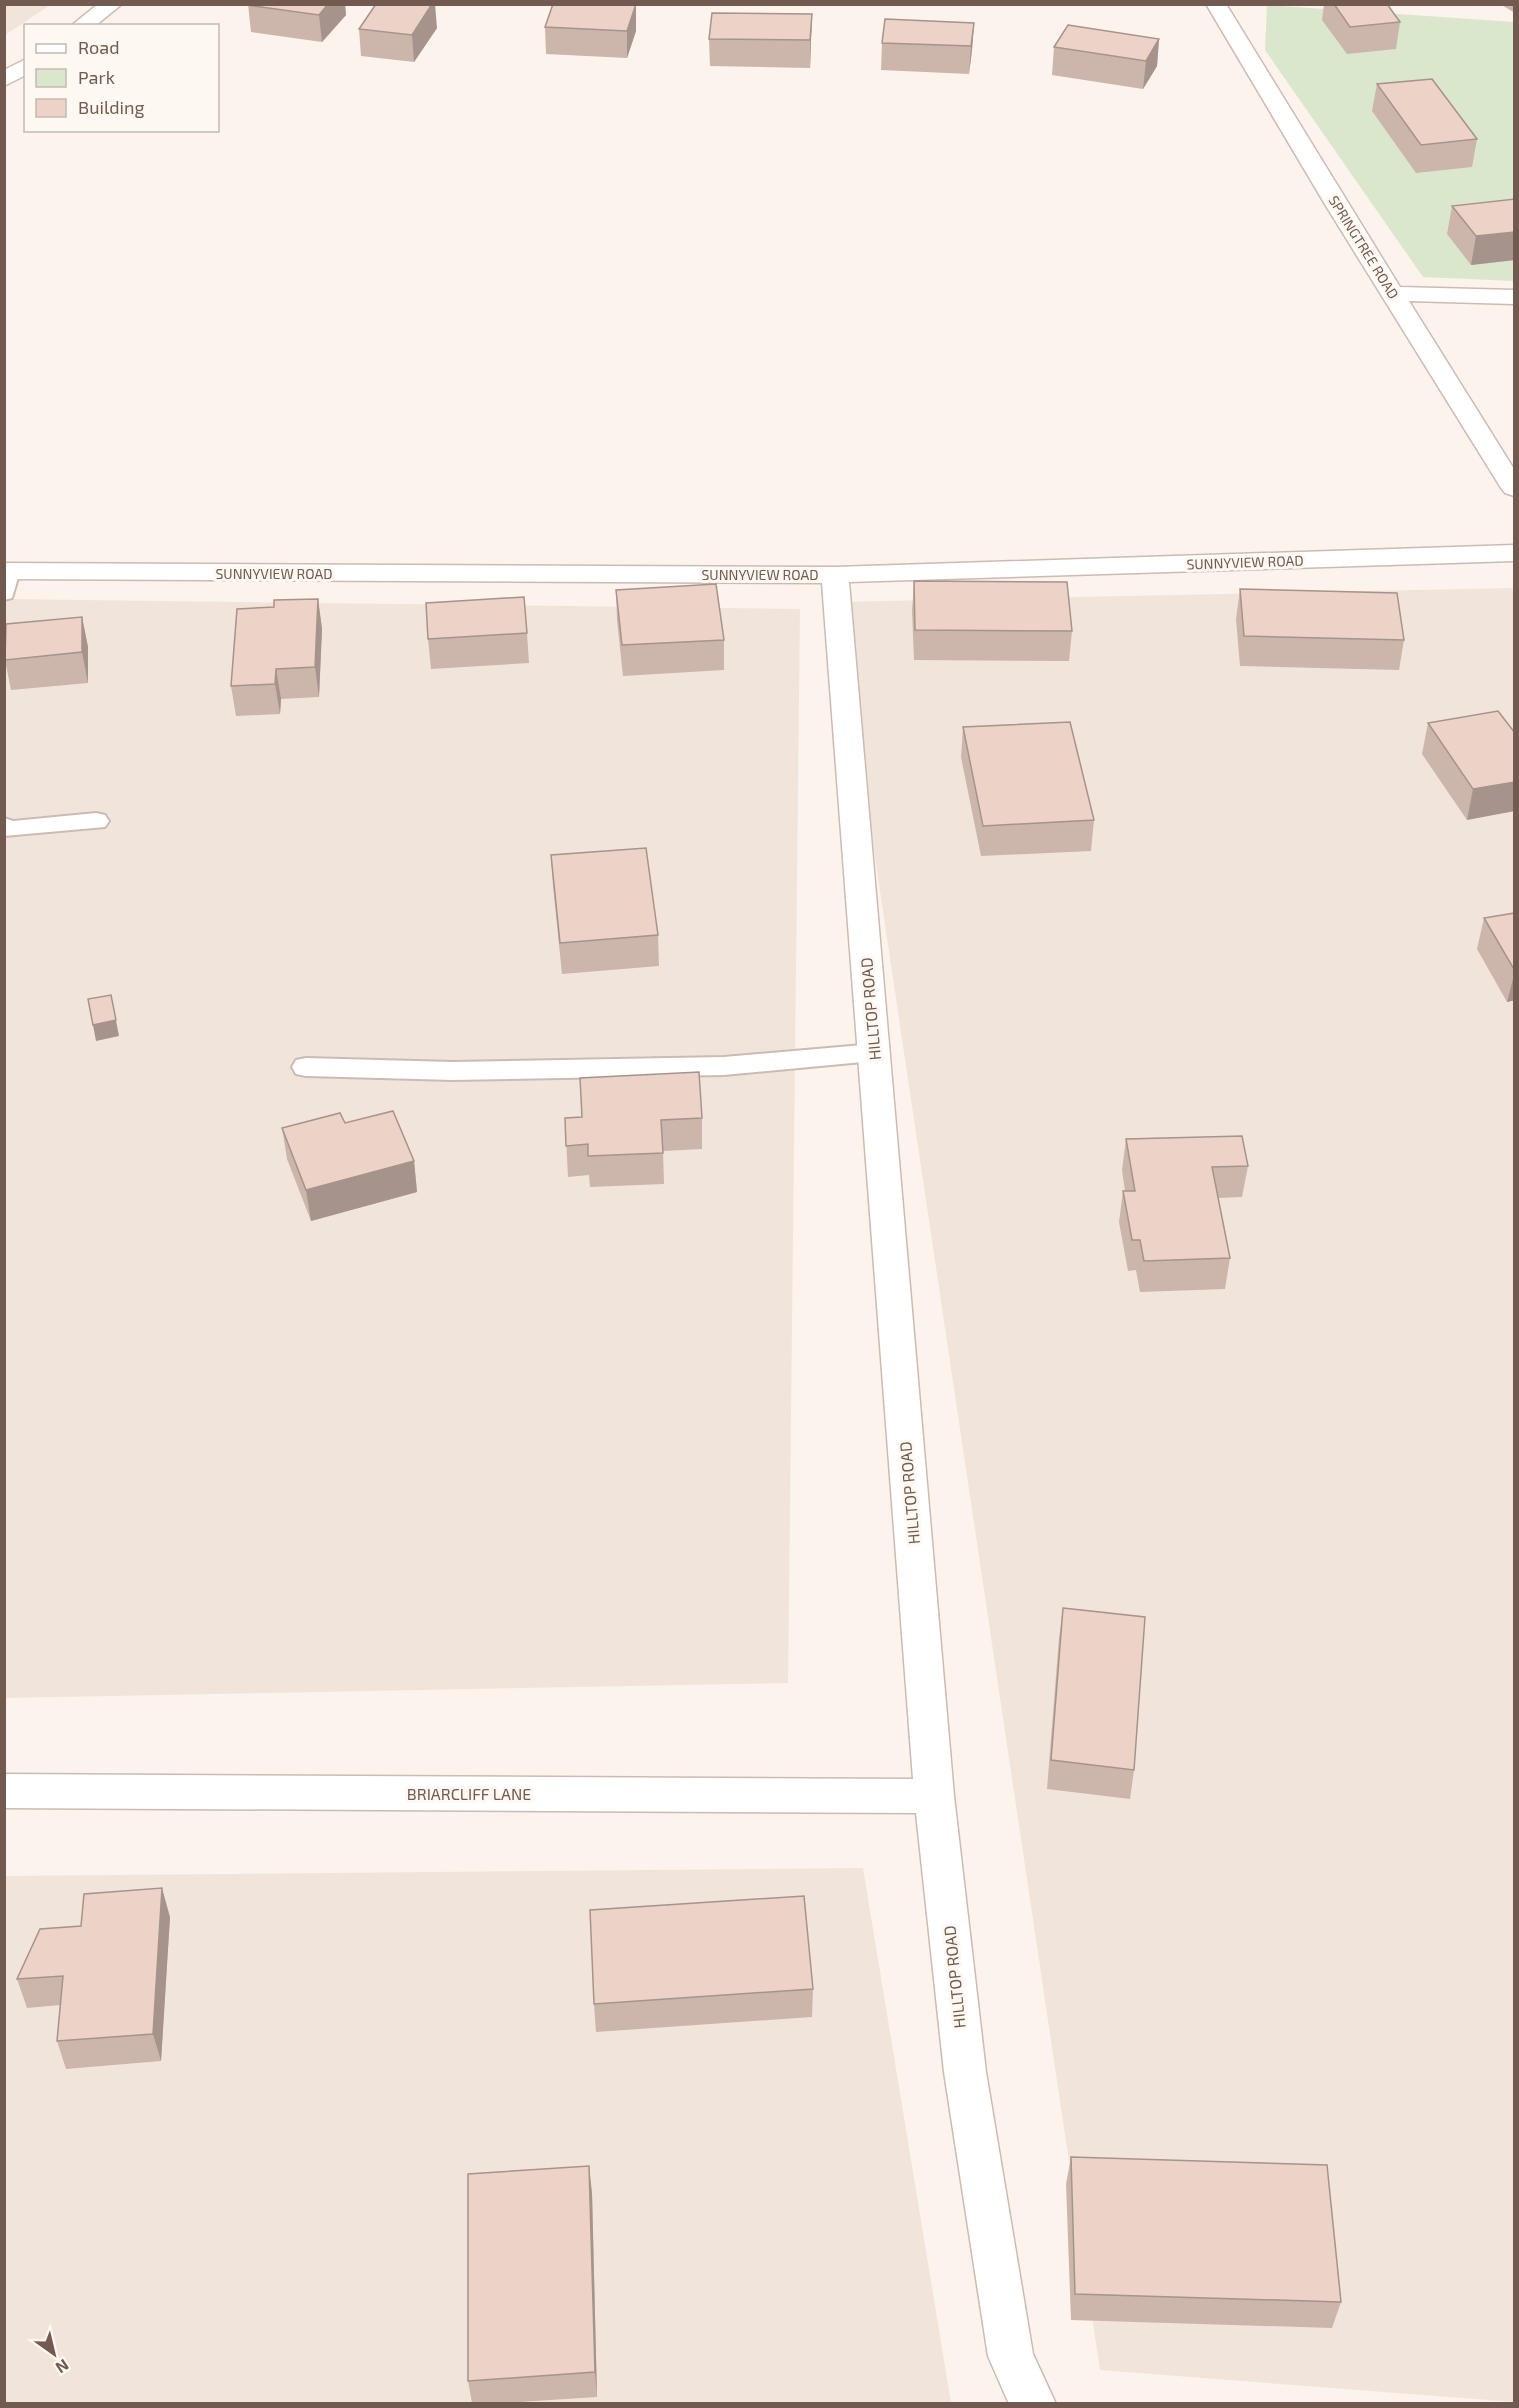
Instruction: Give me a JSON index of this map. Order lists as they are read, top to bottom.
{
  "streets": {
    "street": [
      "SPRINGTREE ROAD",
      "SUNNYVIEW ROAD",
      "HILLTOP ROAD",
      "BRIARCLIFF LANE"
    ]
  },
  "crossings": [
    ["SUNNYVIEW ROAD", "HILLTOP ROAD"],
    ["HILLTOP ROAD", "BRIARCLIFF LANE"]
  ],
  "legend": ["Road", "Park", "Building"],
  "north": "bottom right"
}
